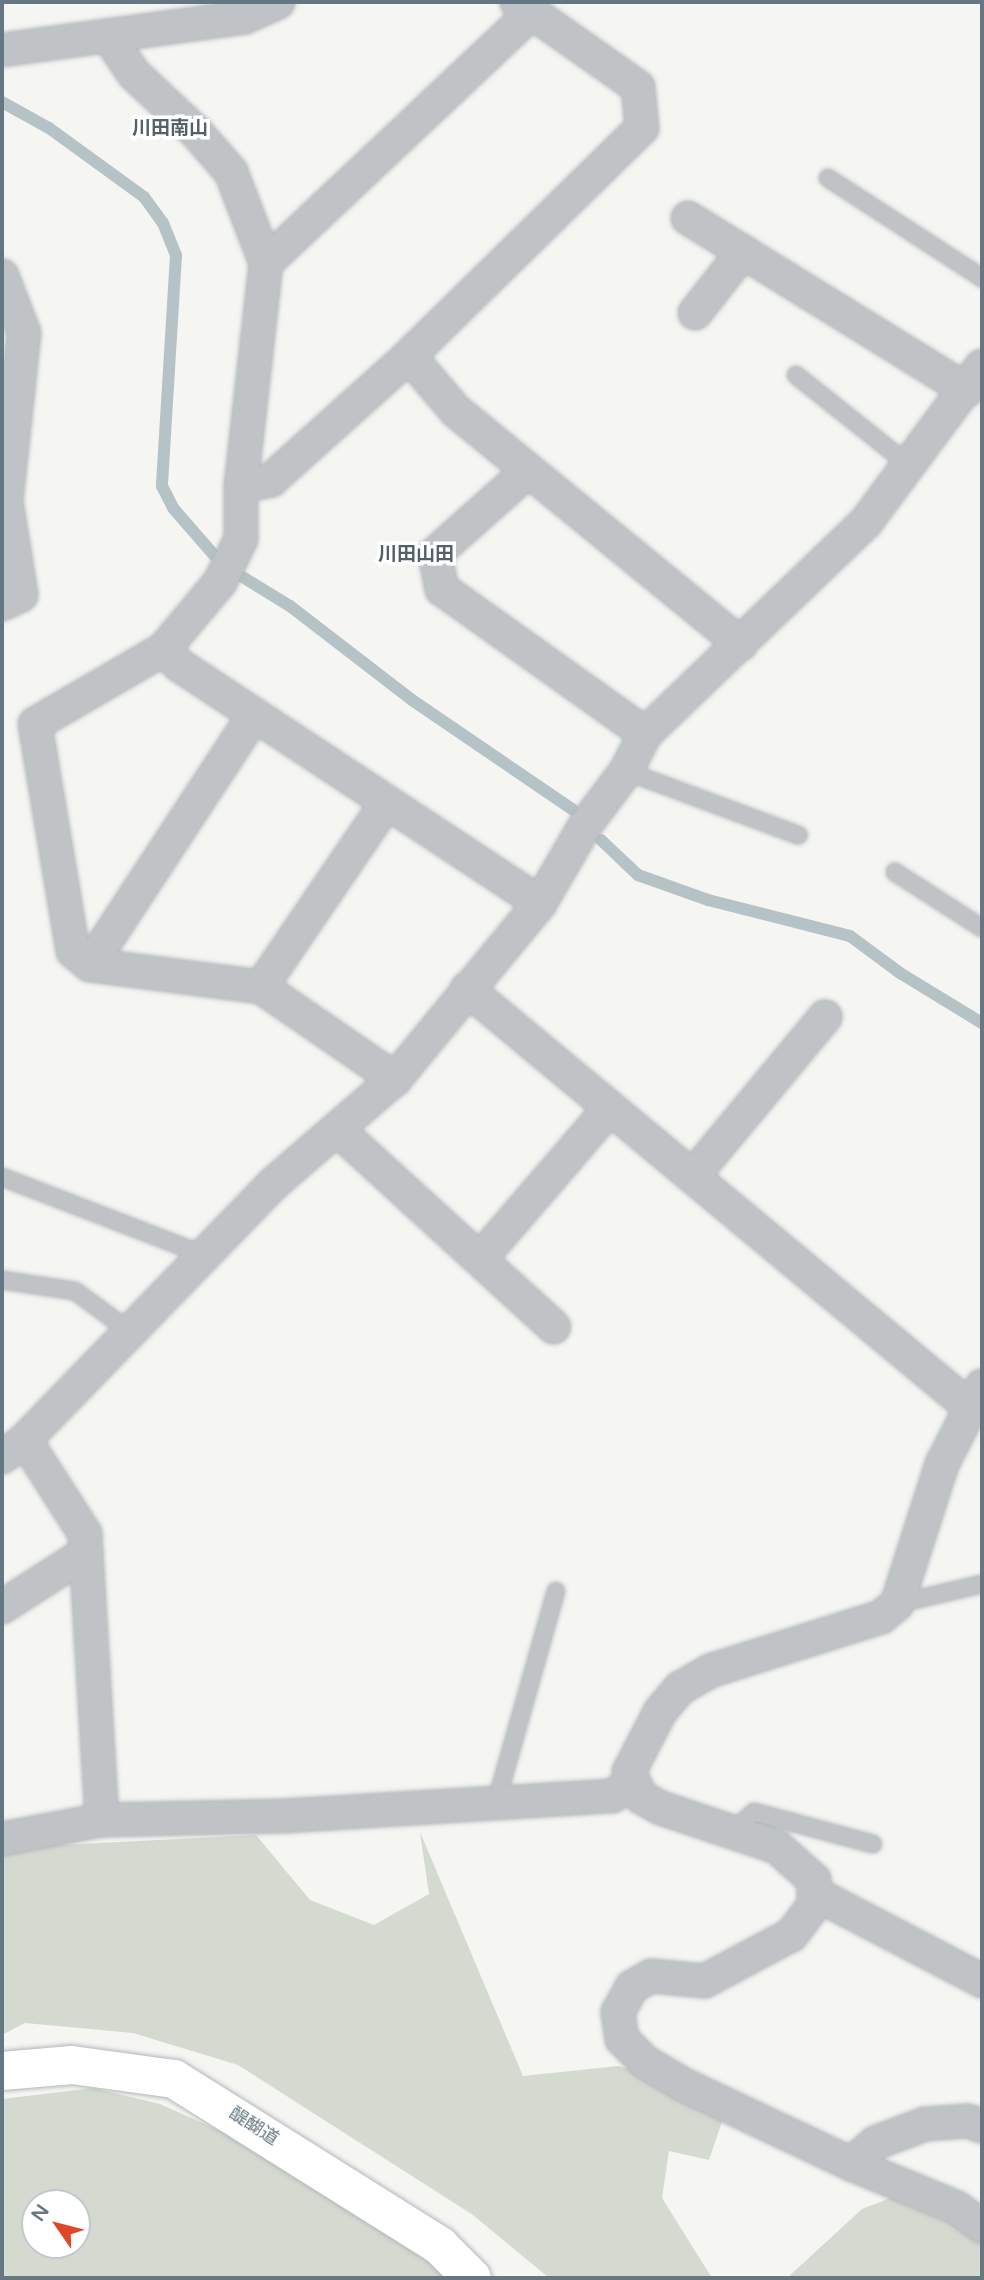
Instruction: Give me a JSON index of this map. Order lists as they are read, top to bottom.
{
  "streets": {
    "main road": ["醍醐道"]
  },
  "districts": ["川田南山", "川田山田"],
  "north": "top left"
}
